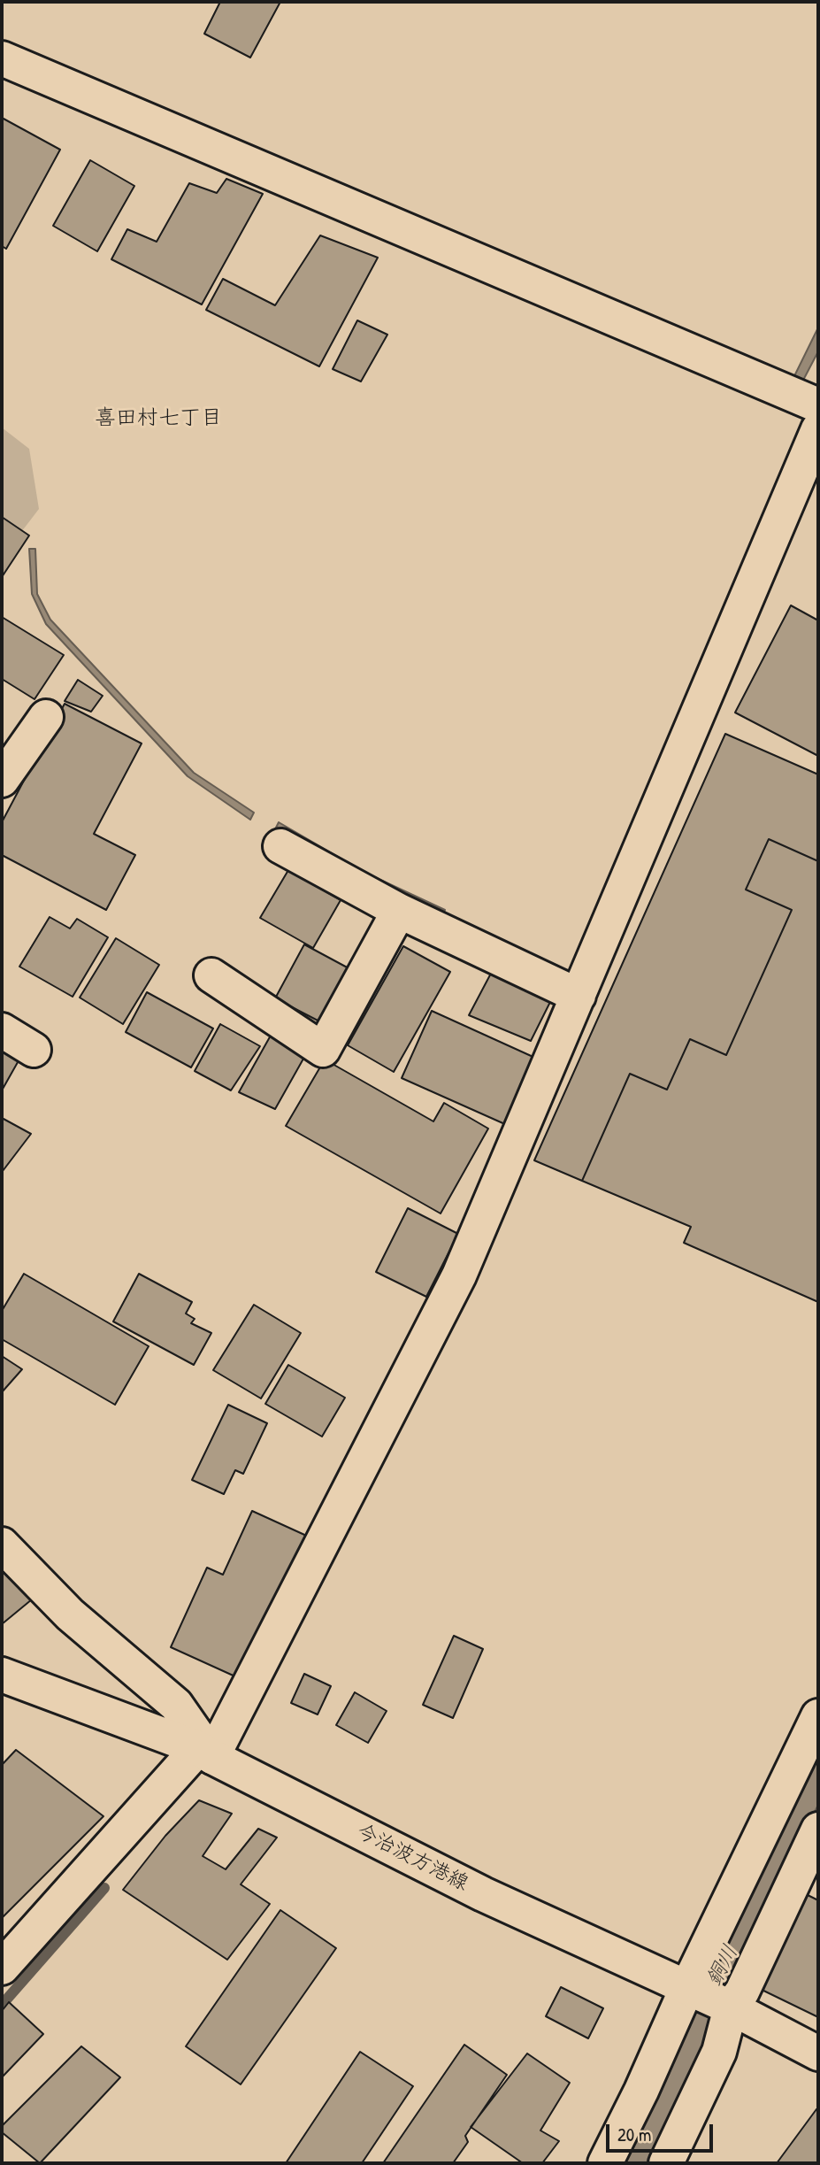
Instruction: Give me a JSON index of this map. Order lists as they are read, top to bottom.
{
  "streets": {
    "street": ["今治波方港線"]
  },
  "districts": ["喜田村七丁目"],
  "water": ["銅川"],
  "scale_bar": "20 m"
}
